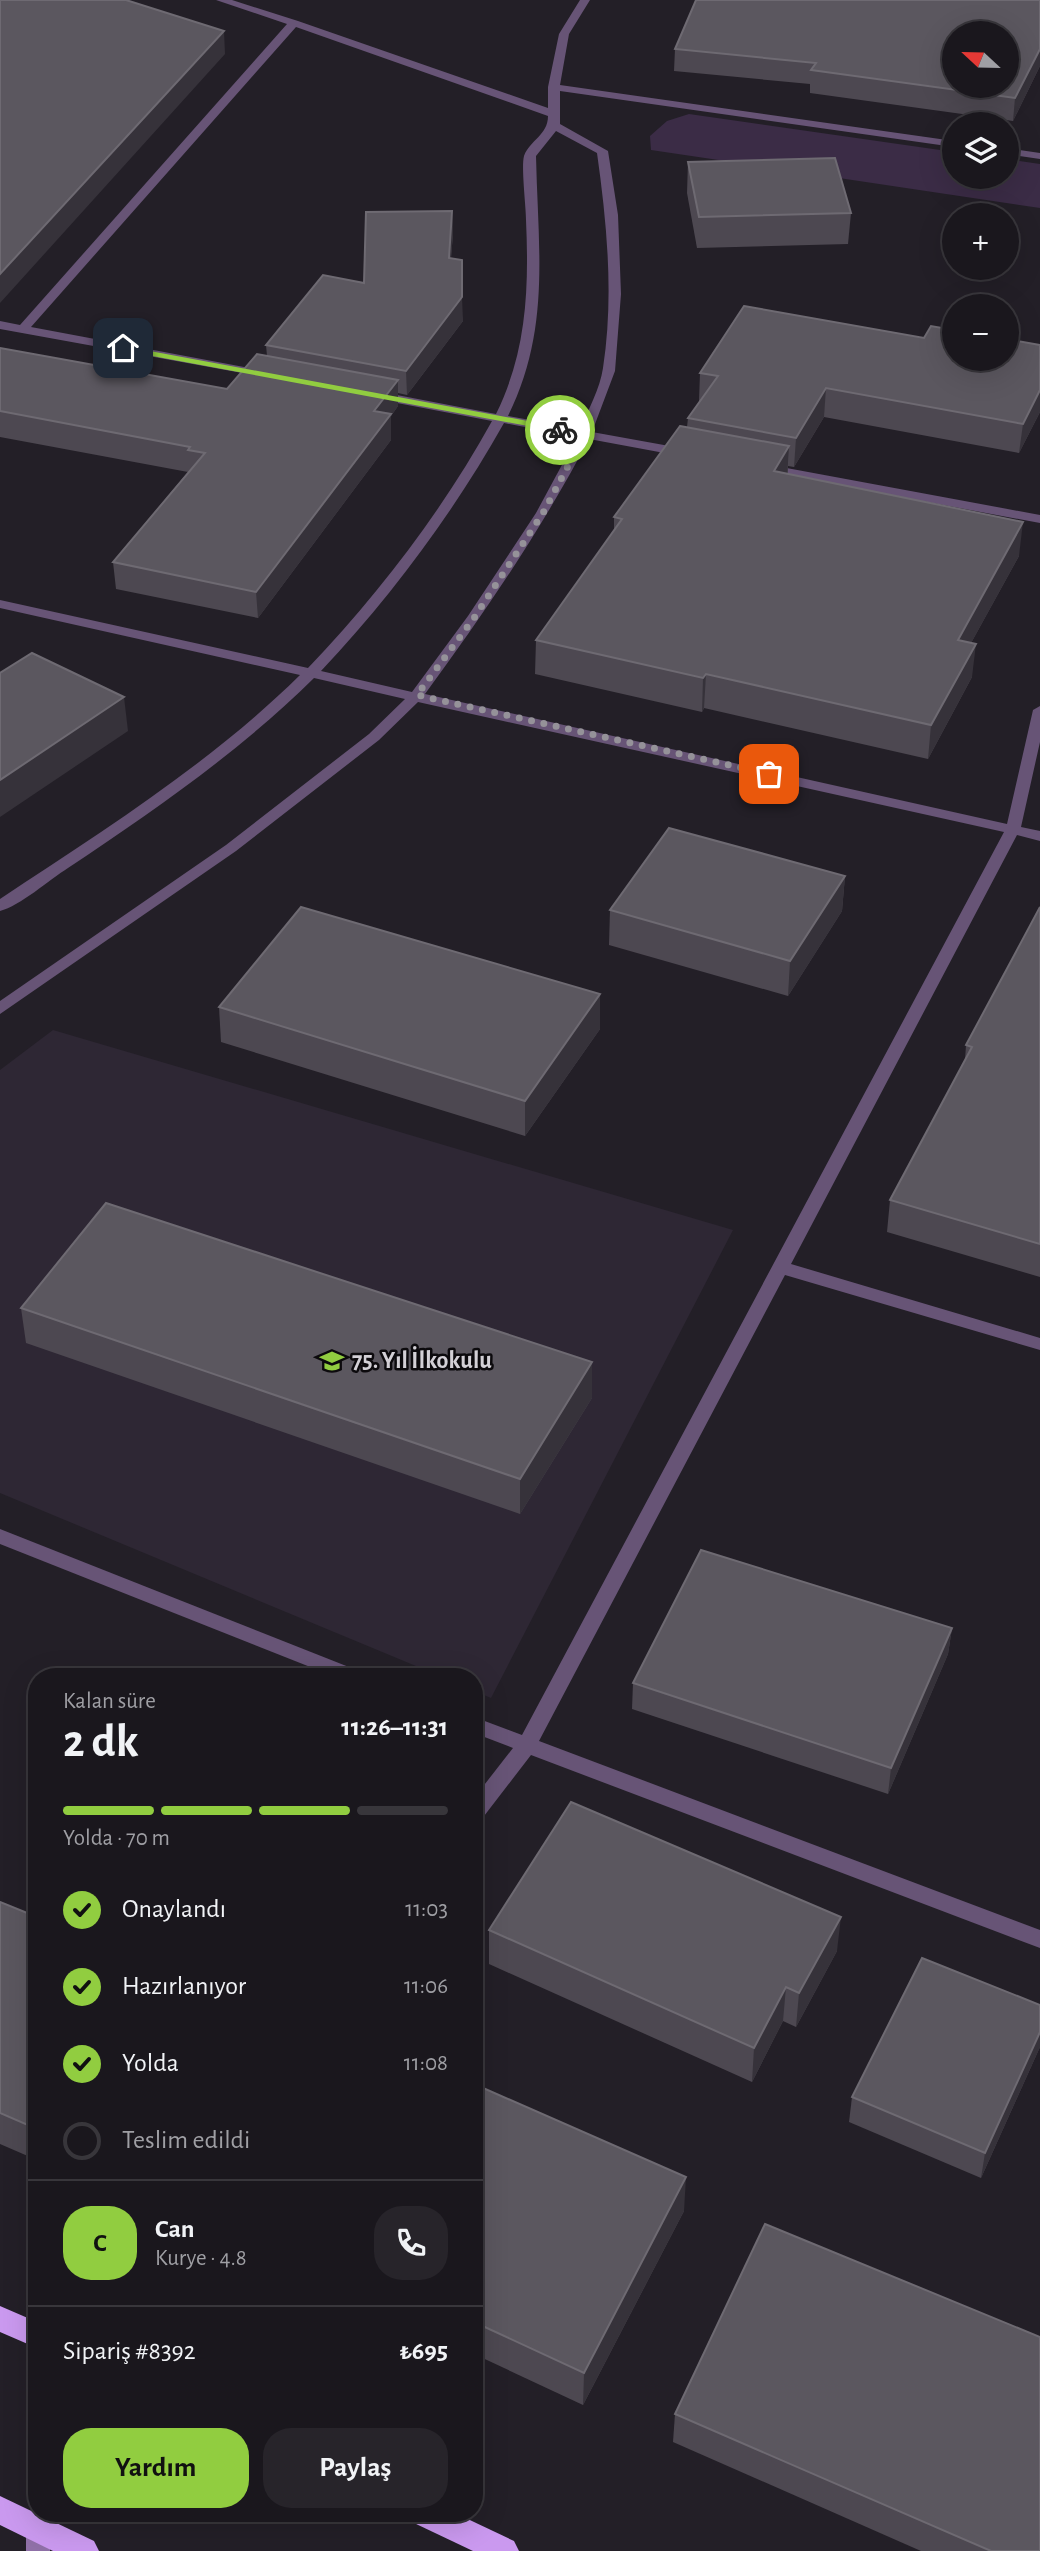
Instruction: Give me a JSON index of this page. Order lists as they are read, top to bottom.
{
  "places": {
    "school or university": ["75. Yıl İlkokulu"]
  },
  "north": "left",
  "page": {
    "map_buttons": ["+", "−"],
    "heading": ["2 dk", "Kalan süre", "11:26–11:31"],
    "panel": [
      "Can",
      "Kurye · 4.8",
      "Sipariş #8392",
      "₺695"
    ],
    "bar": "Yolda · 70 m",
    "list": [
      ["Onaylandı", "11:03"],
      ["Hazırlanıyor", "11:06"],
      ["Yolda", "11:08"],
      "Teslim edildi"
    ],
    "round": "C",
    "buttons": ["Yardım", "Paylaş"]
  }
}
